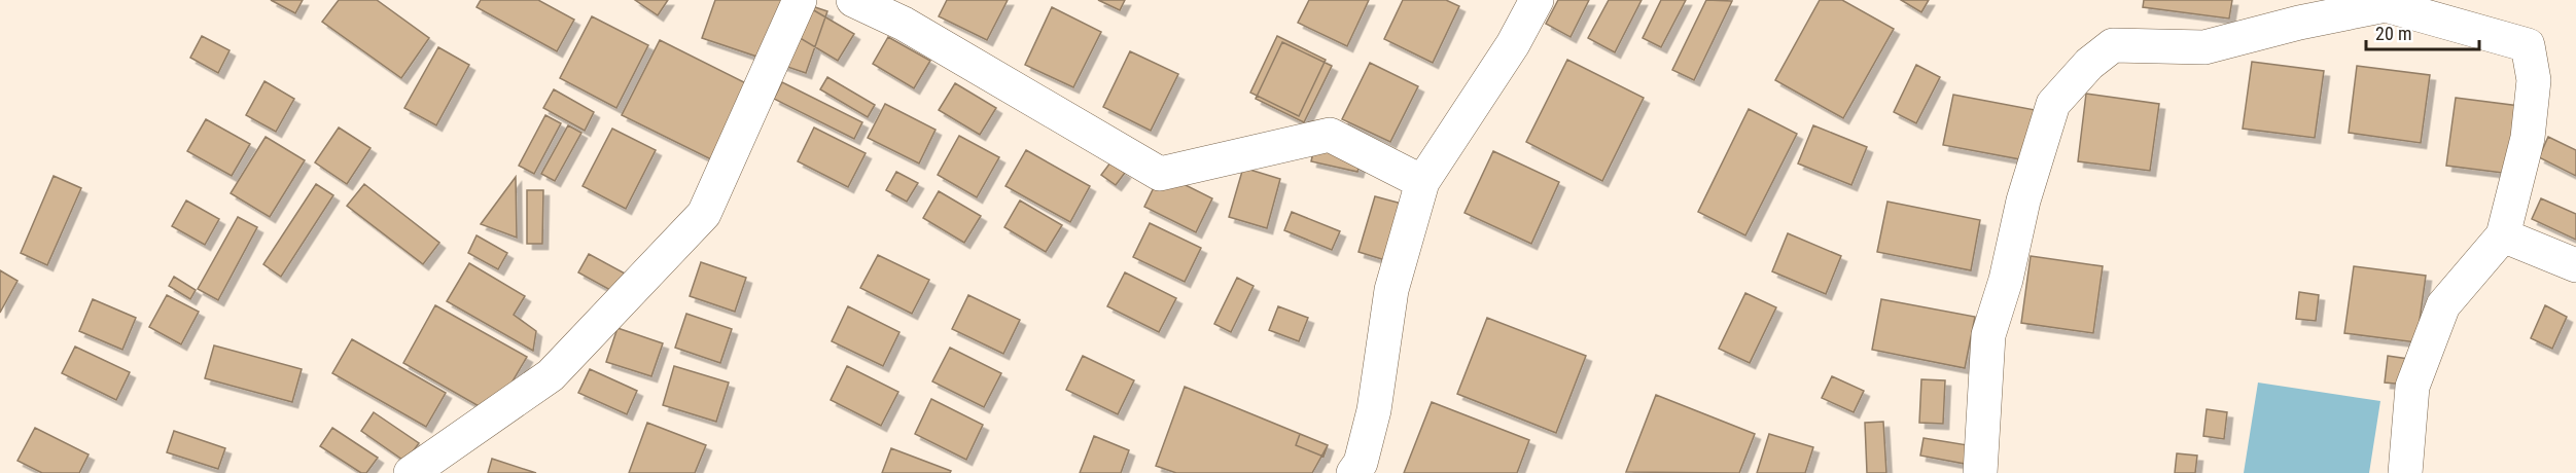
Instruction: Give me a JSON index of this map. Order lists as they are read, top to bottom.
{
  "scale_bar": "20 m"
}
